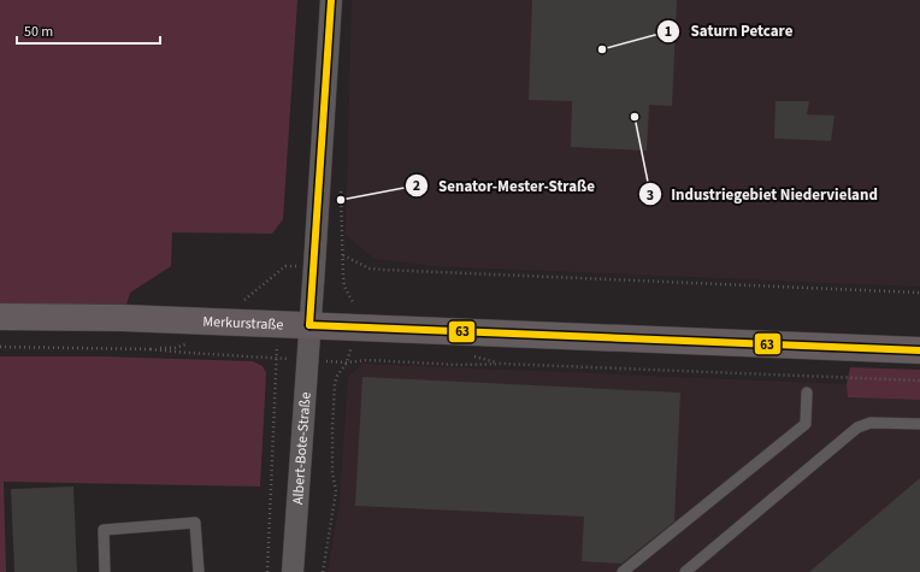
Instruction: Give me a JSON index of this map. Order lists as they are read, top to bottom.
{
  "streets": {
    "street": ["Merkurstraße", "Albert-Bote-Straße"]
  },
  "crossings": [
    ["Merkurstraße", "Albert-Bote-Straße"]
  ],
  "places": ["Saturn Petcare", "Industriegebiet Niedervieland", "Senator-Mester-Straße"],
  "lines": ["transit line 63"],
  "scale_bar": "50 m"
}
